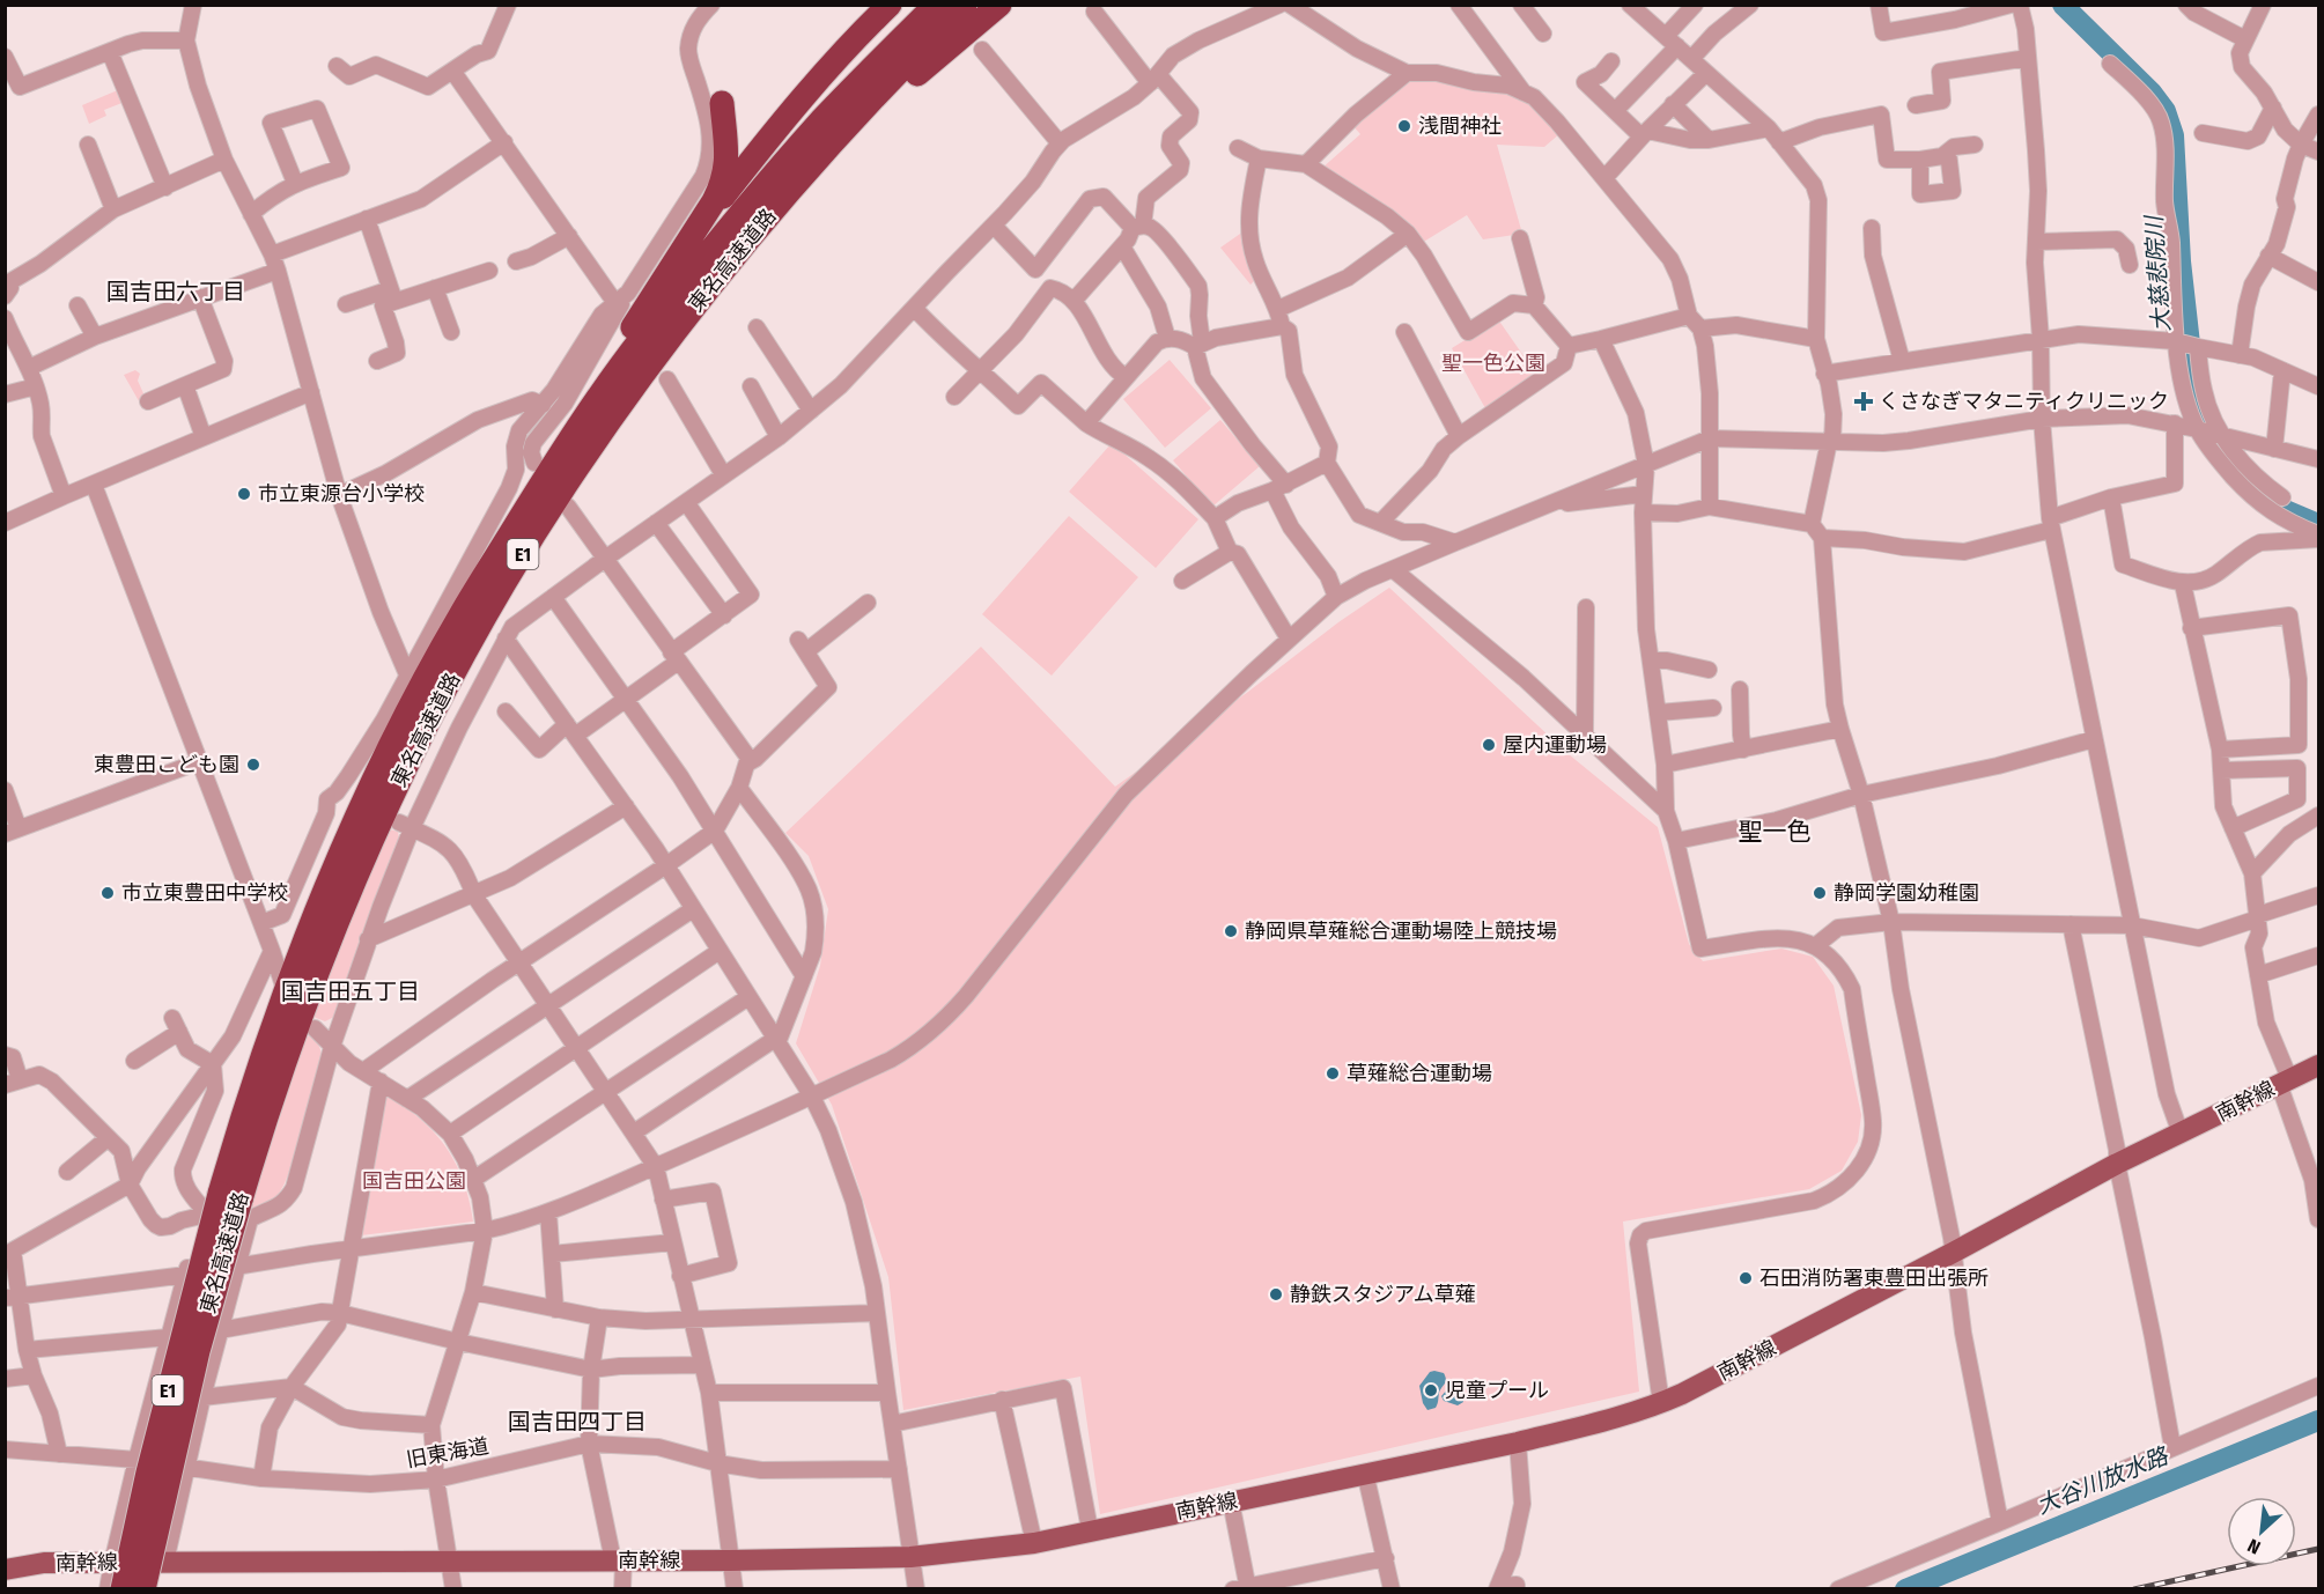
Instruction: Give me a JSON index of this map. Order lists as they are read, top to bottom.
{
  "streets": {
    "highway": ["東名高速道路", "E1"],
    "main road": ["南幹線"],
    "street": ["旧東海道"]
  },
  "districts": [
    "国吉田六丁目",
    "聖一色",
    "国吉田五丁目",
    "国吉田四丁目"
  ],
  "water": ["大慈悲院川", "大谷川放水路"],
  "parks": ["聖一色公園", "国吉田公園"],
  "places": {
    "other": [
      "浅間神社",
      "市立東源台小学校",
      "屋内運動場",
      "東豊田こども園",
      "市立東豊田中学校",
      "静岡学園幼稚園",
      "静岡県草薙総合運動場陸上競技場",
      "草薙総合運動場",
      "石田消防署東豊田出張所",
      "静鉄スタジアム草薙",
      "児童プール"
    ],
    "health": ["くさなぎマタニティクリニック"]
  },
  "north": "bottom left"
}
